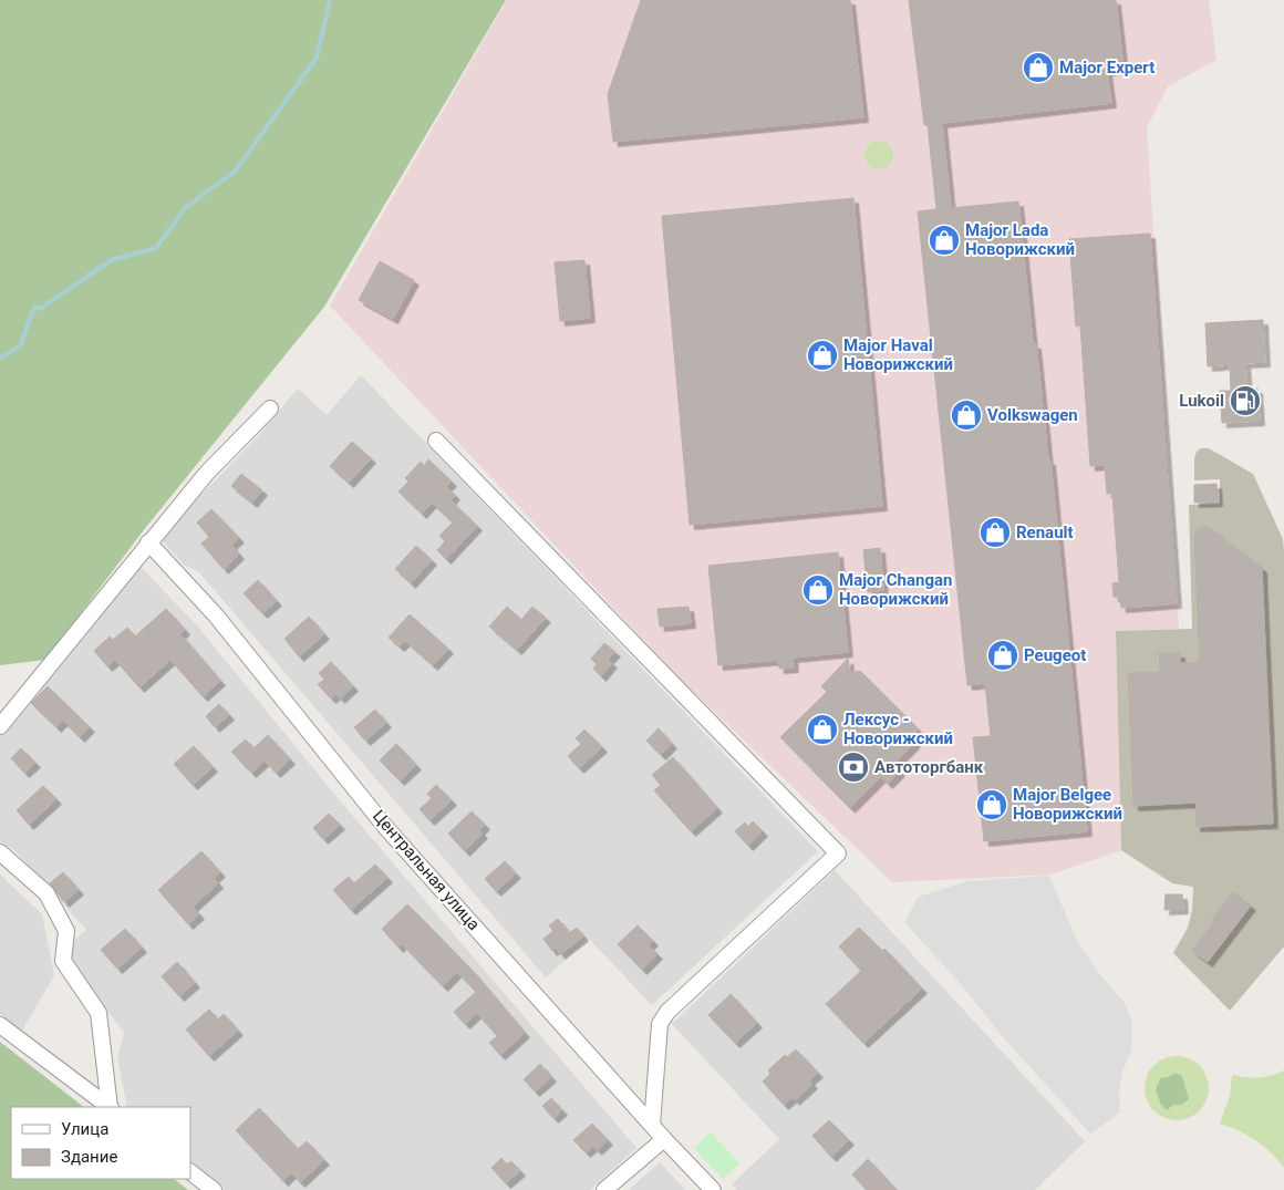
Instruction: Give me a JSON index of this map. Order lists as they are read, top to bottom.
{
  "streets": {
    "street": ["Центральная улица"]
  },
  "places": {
    "shop": [
      "Major Expert",
      "Major Lada Новорижский",
      "Major Haval Новорижский",
      "Volkswagen",
      "Renault",
      "Major Changan Новорижский",
      "Peugeot",
      "Лексус - Новорижский",
      "Major Belgee Новорижский"
    ],
    "fuel station": ["Lukoil"],
    "bank": ["Автоторгбанк"]
  },
  "legend": ["Улица", "Здание"]
}
